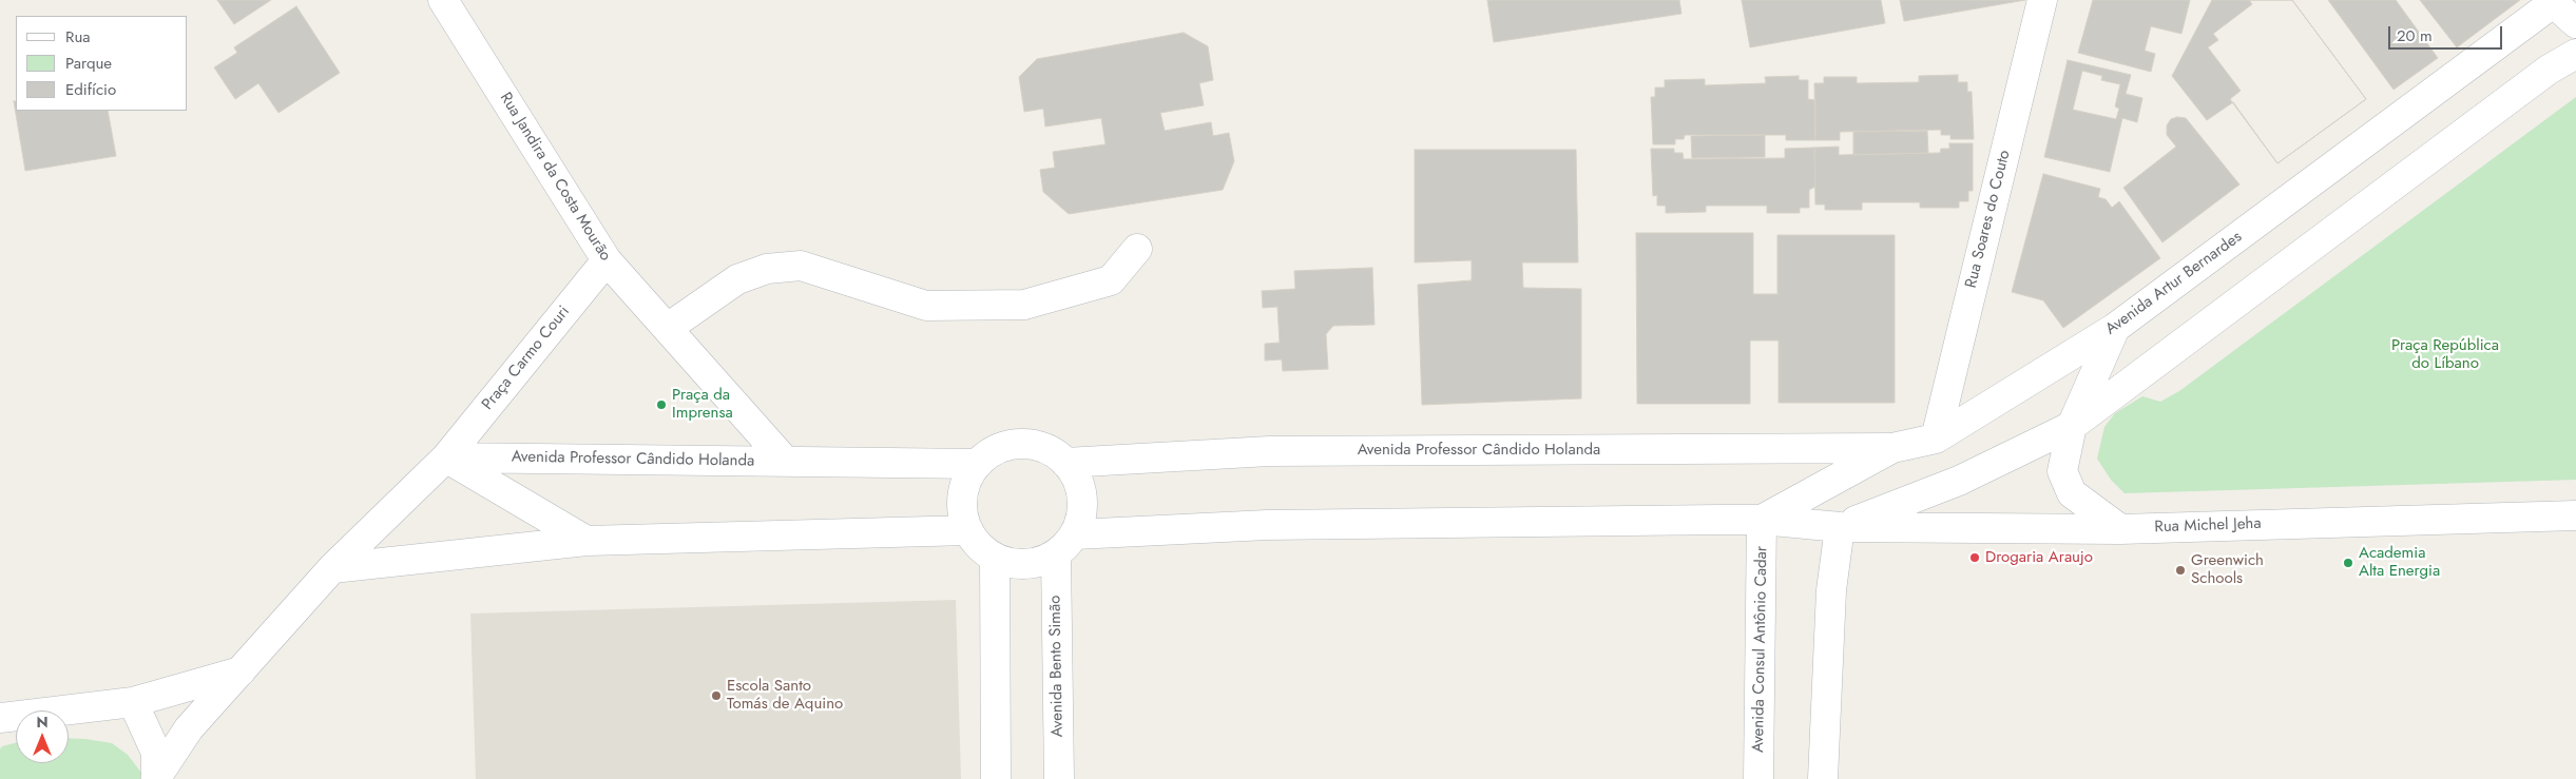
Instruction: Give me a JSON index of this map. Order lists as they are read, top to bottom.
{
  "streets": {
    "street": [
      "Rua Jandira da Costa Mourão",
      "Rua Soares do Couto",
      "Avenida Artur Bernardes",
      "Praça Carmo Couri",
      "Avenida Professor Cândido Holanda",
      "Rua Michel Jeha",
      "Avenida Consul Antônio Cadar",
      "Avenida Bento Simão"
    ]
  },
  "crossings": [
    ["Rua Jandira da Costa Mourão", "Praça Carmo Couri"],
    ["Rua Jandira da Costa Mourão", "Avenida Professor Cândido Holanda"],
    ["Rua Soares do Couto", "Avenida Artur Bernardes"],
    ["Avenida Artur Bernardes", "Avenida Professor Cândido Holanda"],
    ["Avenida Artur Bernardes", "Avenida Consul Antônio Cadar"],
    ["Praça Carmo Couri", "Avenida Professor Cândido Holanda"],
    ["Avenida Professor Cândido Holanda", "Avenida Bento Simão"]
  ],
  "parks": ["Praça República do Líbano"],
  "places": [
    "Praça da Imprensa",
    "Drogaria Araujo",
    "Academia Alta Energia",
    "Greenwich Schools",
    "Escola Santo Tomás de Aquino"
  ],
  "legend": ["Rua", "Parque", "Edifício"],
  "scale_bar": "20 m",
  "north": "top"
}
